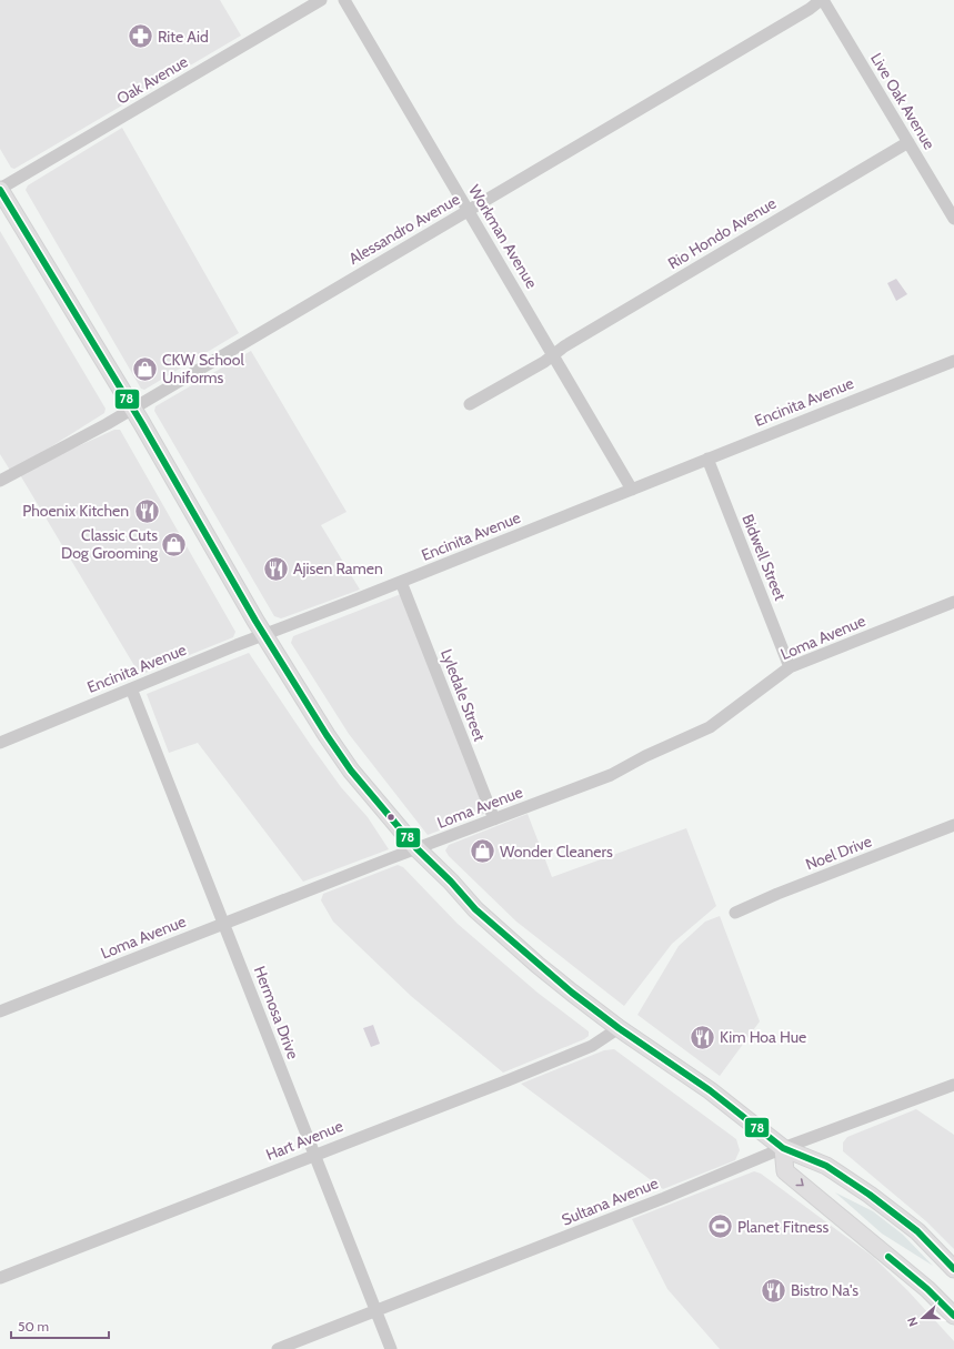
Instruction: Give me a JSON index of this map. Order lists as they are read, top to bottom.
{
  "streets": {
    "street": [
      "Oak Avenue",
      "Live Oak Avenue",
      "Alessandro Avenue",
      "Rio Hondo Avenue",
      "Workman Avenue",
      "Encinita Avenue",
      "Bidwell Street",
      "Loma Avenue",
      "Lyledale Street",
      "Noel Drive",
      "Hermosa Drive",
      "Hart Avenue",
      "Sultana Avenue"
    ]
  },
  "crossings": [
    ["Live Oak Avenue", "Alessandro Avenue"],
    ["Live Oak Avenue", "Rio Hondo Avenue"],
    ["Alessandro Avenue", "Workman Avenue"],
    ["Rio Hondo Avenue", "Workman Avenue"],
    ["Workman Avenue", "Encinita Avenue"],
    ["Encinita Avenue", "Bidwell Street"],
    ["Encinita Avenue", "Lyledale Street"],
    ["Encinita Avenue", "Hermosa Drive"],
    ["Bidwell Street", "Loma Avenue"],
    ["Loma Avenue", "Lyledale Street"],
    ["Loma Avenue", "Hermosa Drive"],
    ["Hermosa Drive", "Hart Avenue"],
    ["Hermosa Drive", "Sultana Avenue"]
  ],
  "places": {
    "pharmacy": ["Rite Aid"],
    "shop": ["CKW School Uniforms", "Classic Cuts Dog Grooming", "Wonder Cleaners"],
    "restaurant": [
      "Phoenix Kitchen",
      "Ajisen Ramen",
      "Kim Hoa Hue",
      "Bistro Na's"
    ],
    "sports": ["Planet Fitness"]
  },
  "lines": ["transit line 78"],
  "scale_bar": "50 m",
  "north": "left"
}
